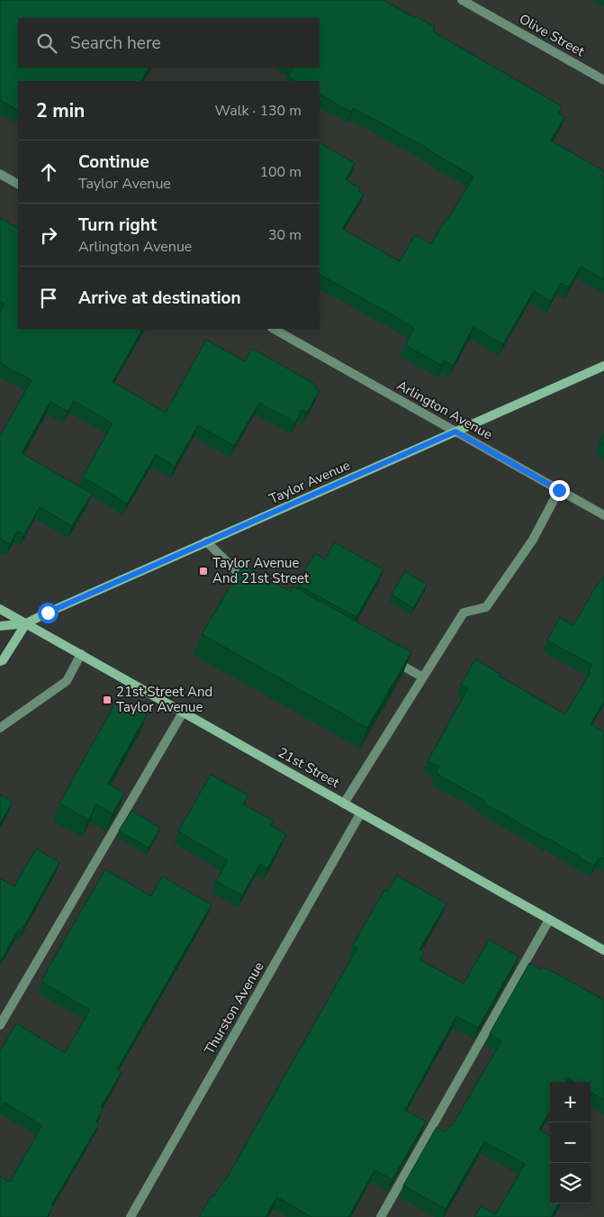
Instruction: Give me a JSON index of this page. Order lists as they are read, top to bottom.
{
  "streets": {
    "street": [
      "Olive Street",
      "Arlington Avenue",
      "Taylor Avenue",
      "21st Street",
      "Thurston Avenue"
    ]
  },
  "crossings": [
    ["Arlington Avenue", "Taylor Avenue"],
    ["Taylor Avenue", "21st Street"],
    ["21st Street", "Thurston Avenue"]
  ],
  "places": {
    "transit": ["Taylor Avenue And 21st Street", "21st Street And Taylor Avenue"]
  },
  "page": {
    "search": "Search here",
    "heading": ["2 min", "Walk · 130 m"],
    "list": [
      ["Continue", "Taylor Avenue", "100 m"],
      ["Turn right", "Arlington Avenue", "30 m"],
      "Arrive at destination"
    ],
    "map_buttons": ["+", "−"]
  }
}
